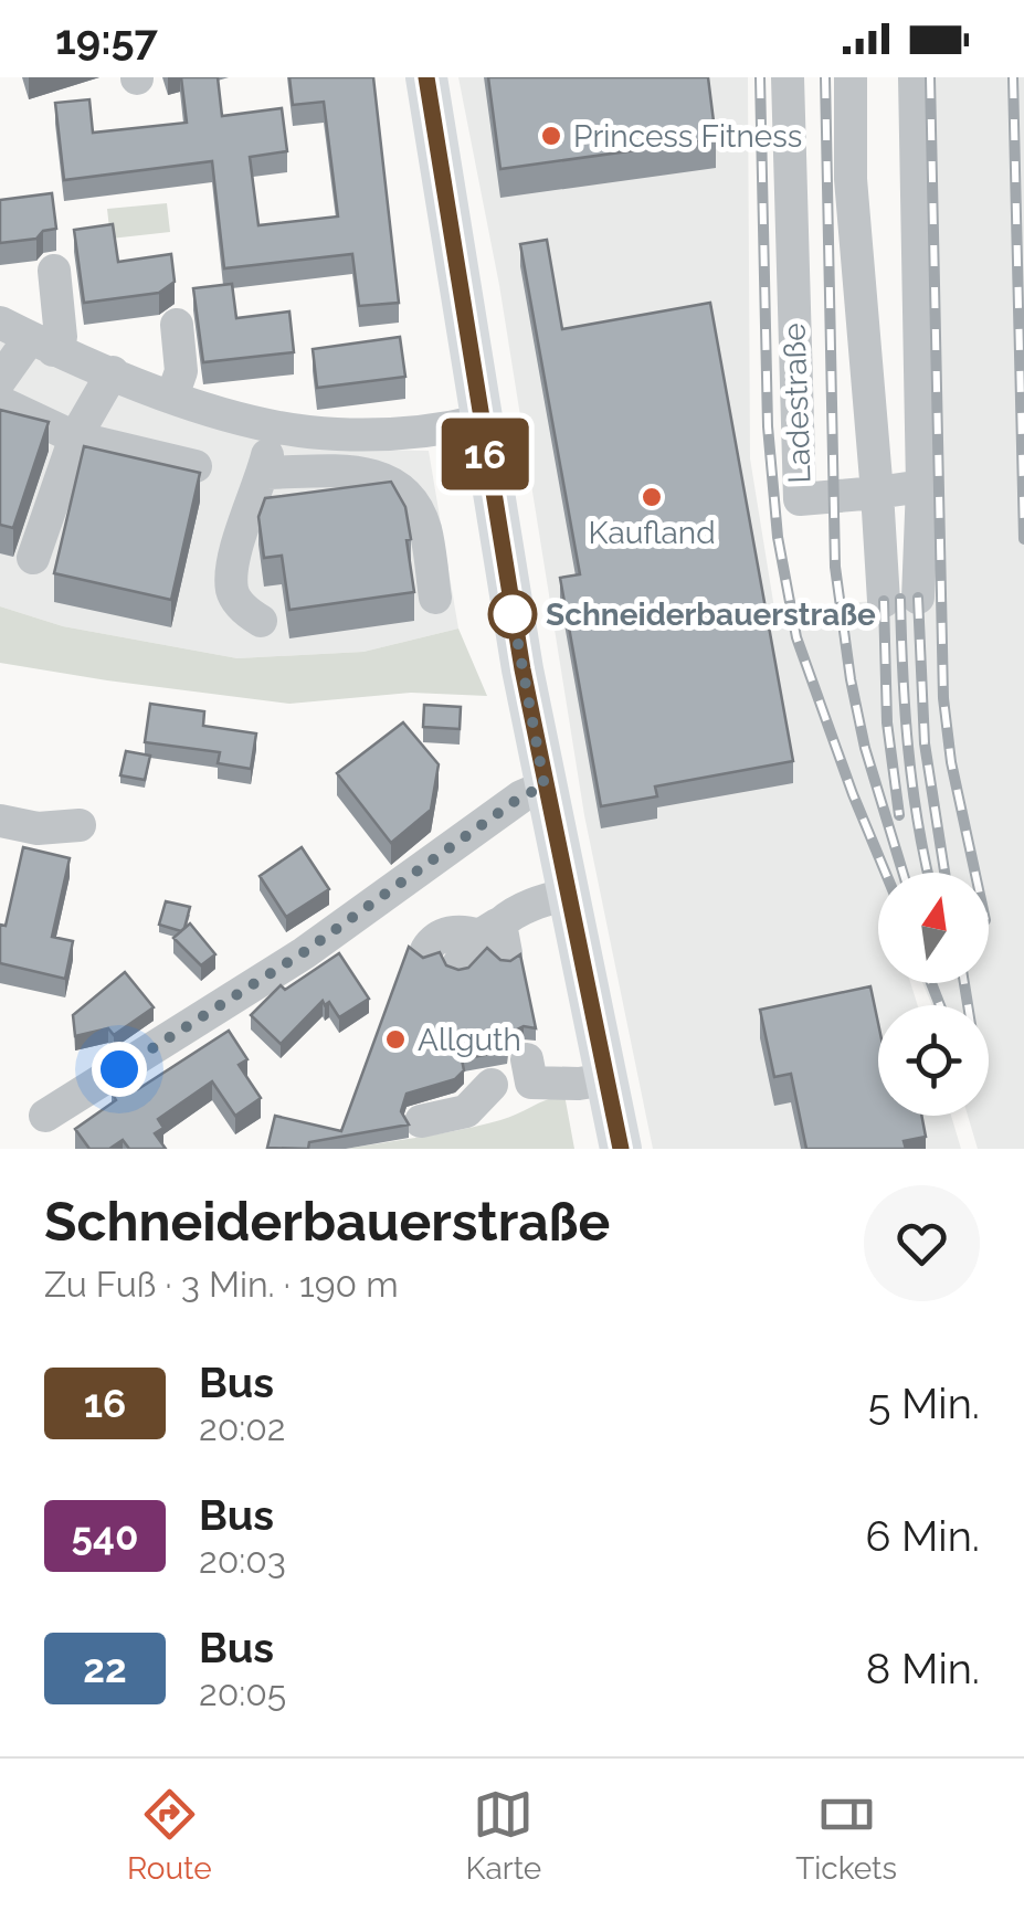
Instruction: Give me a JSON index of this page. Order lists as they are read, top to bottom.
{
  "streets": {
    "street": ["Ladestraße"]
  },
  "places": [
    "Princess Fitness",
    "Kaufland",
    "Schneiderbauerstraße",
    "Allguth"
  ],
  "lines": ["bus line 16"],
  "north": "top",
  "page": {
    "status": "19:57",
    "on_map": "16",
    "heading": ["Schneiderbauerstraße", "Zu Fuß · 3 Min. · 190 m"],
    "list": [
      {
        "mark": "16",
        "name": "Bus",
        "note": "20:02",
        "value": "5 Min."
      },
      {
        "mark": "540",
        "name": "Bus",
        "note": "20:03",
        "value": "6 Min."
      },
      {
        "mark": "22",
        "name": "Bus",
        "note": "20:05",
        "value": "8 Min."
      }
    ],
    "tabs": ["Route", "Karte", "Tickets"]
  }
}
